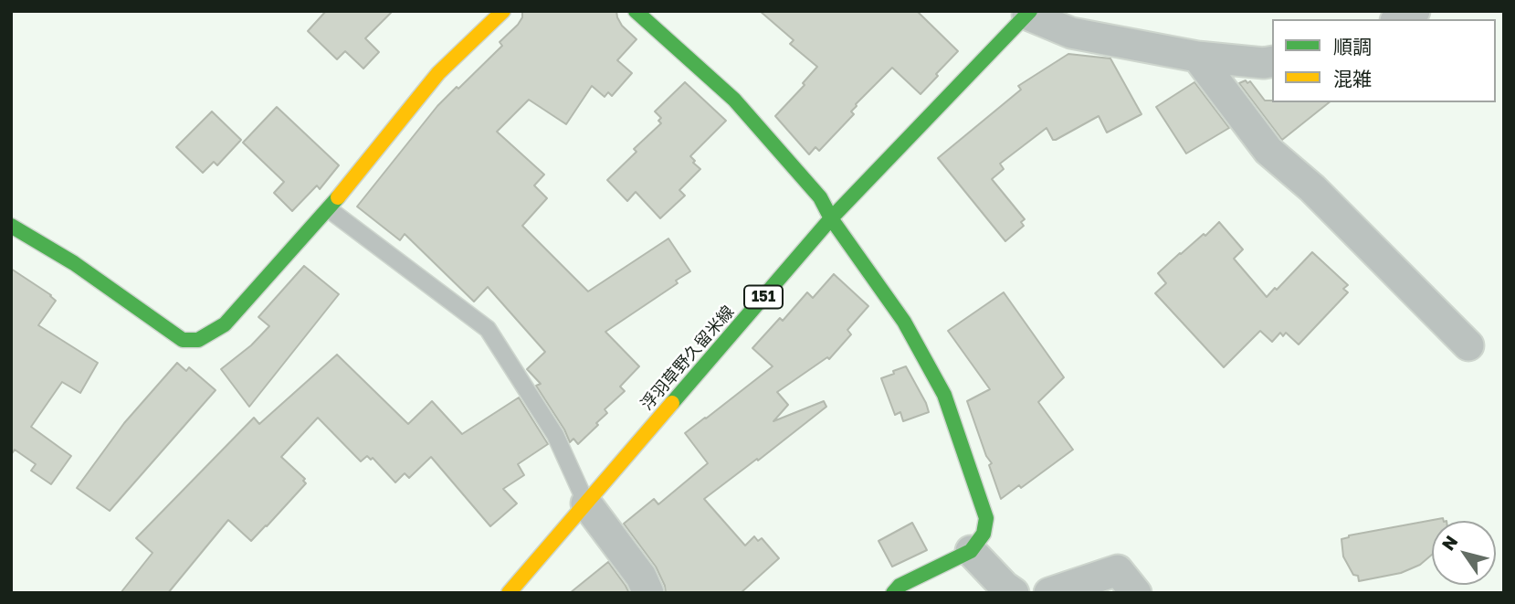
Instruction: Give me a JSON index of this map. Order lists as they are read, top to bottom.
{
  "streets": {
    "street": ["151", "浮羽草野久留米線"]
  },
  "legend": ["順調", "混雑"],
  "north": "top left"
}
